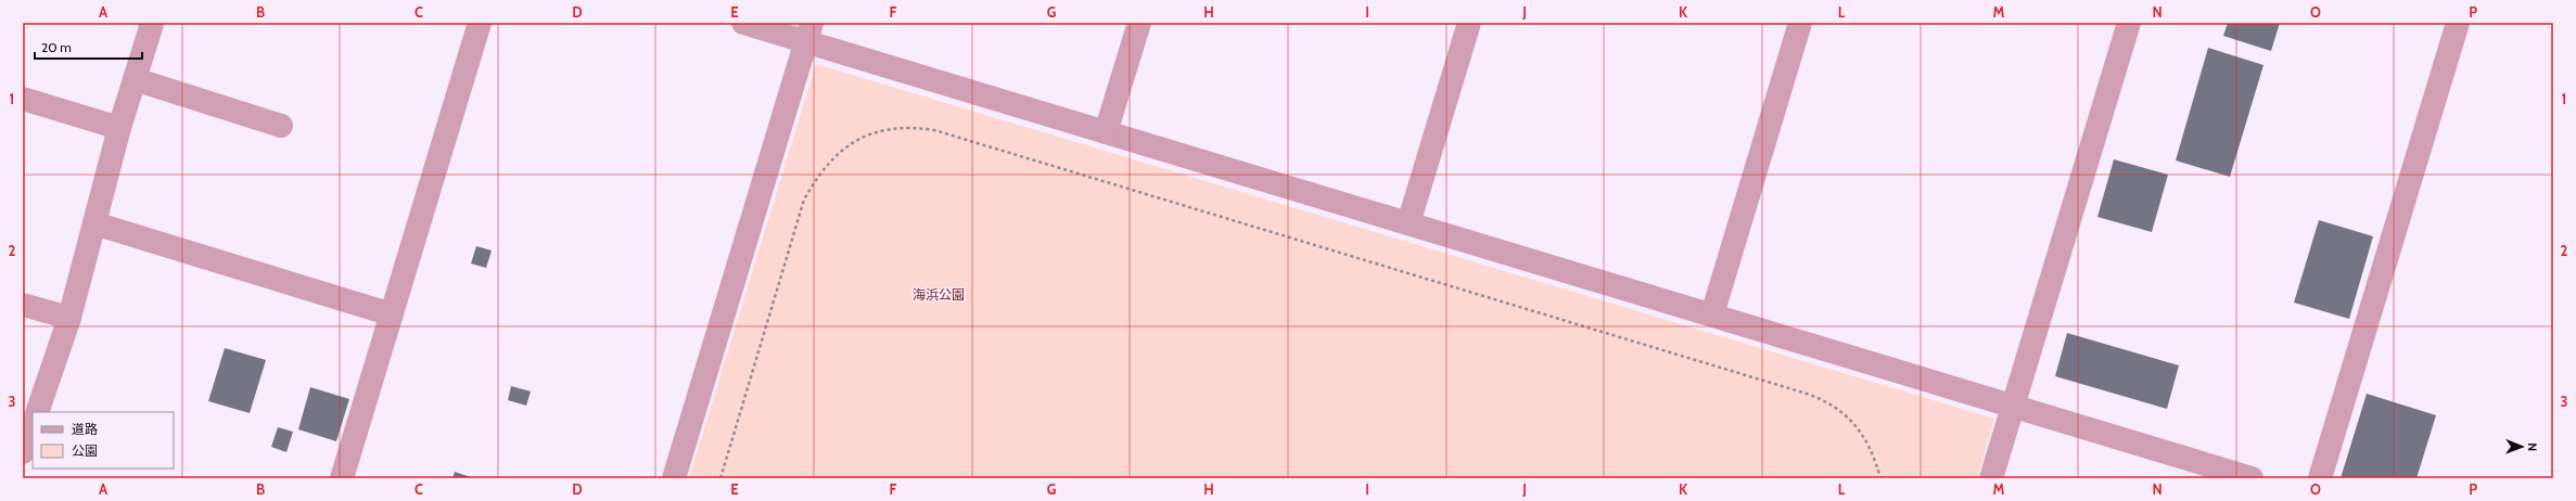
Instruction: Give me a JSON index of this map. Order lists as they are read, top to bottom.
{
  "parks": ["海浜公園"],
  "legend": ["道路", "公園"],
  "scale_bar": "20 m",
  "north": "right",
  "grid": {
    "columns": [
      "A",
      "B",
      "C",
      "D",
      "E",
      "F",
      "G",
      "H",
      "I",
      "J",
      "K",
      "L",
      "M",
      "N",
      "O",
      "P"
    ],
    "rows": ["1", "2", "3"]
  }
}
